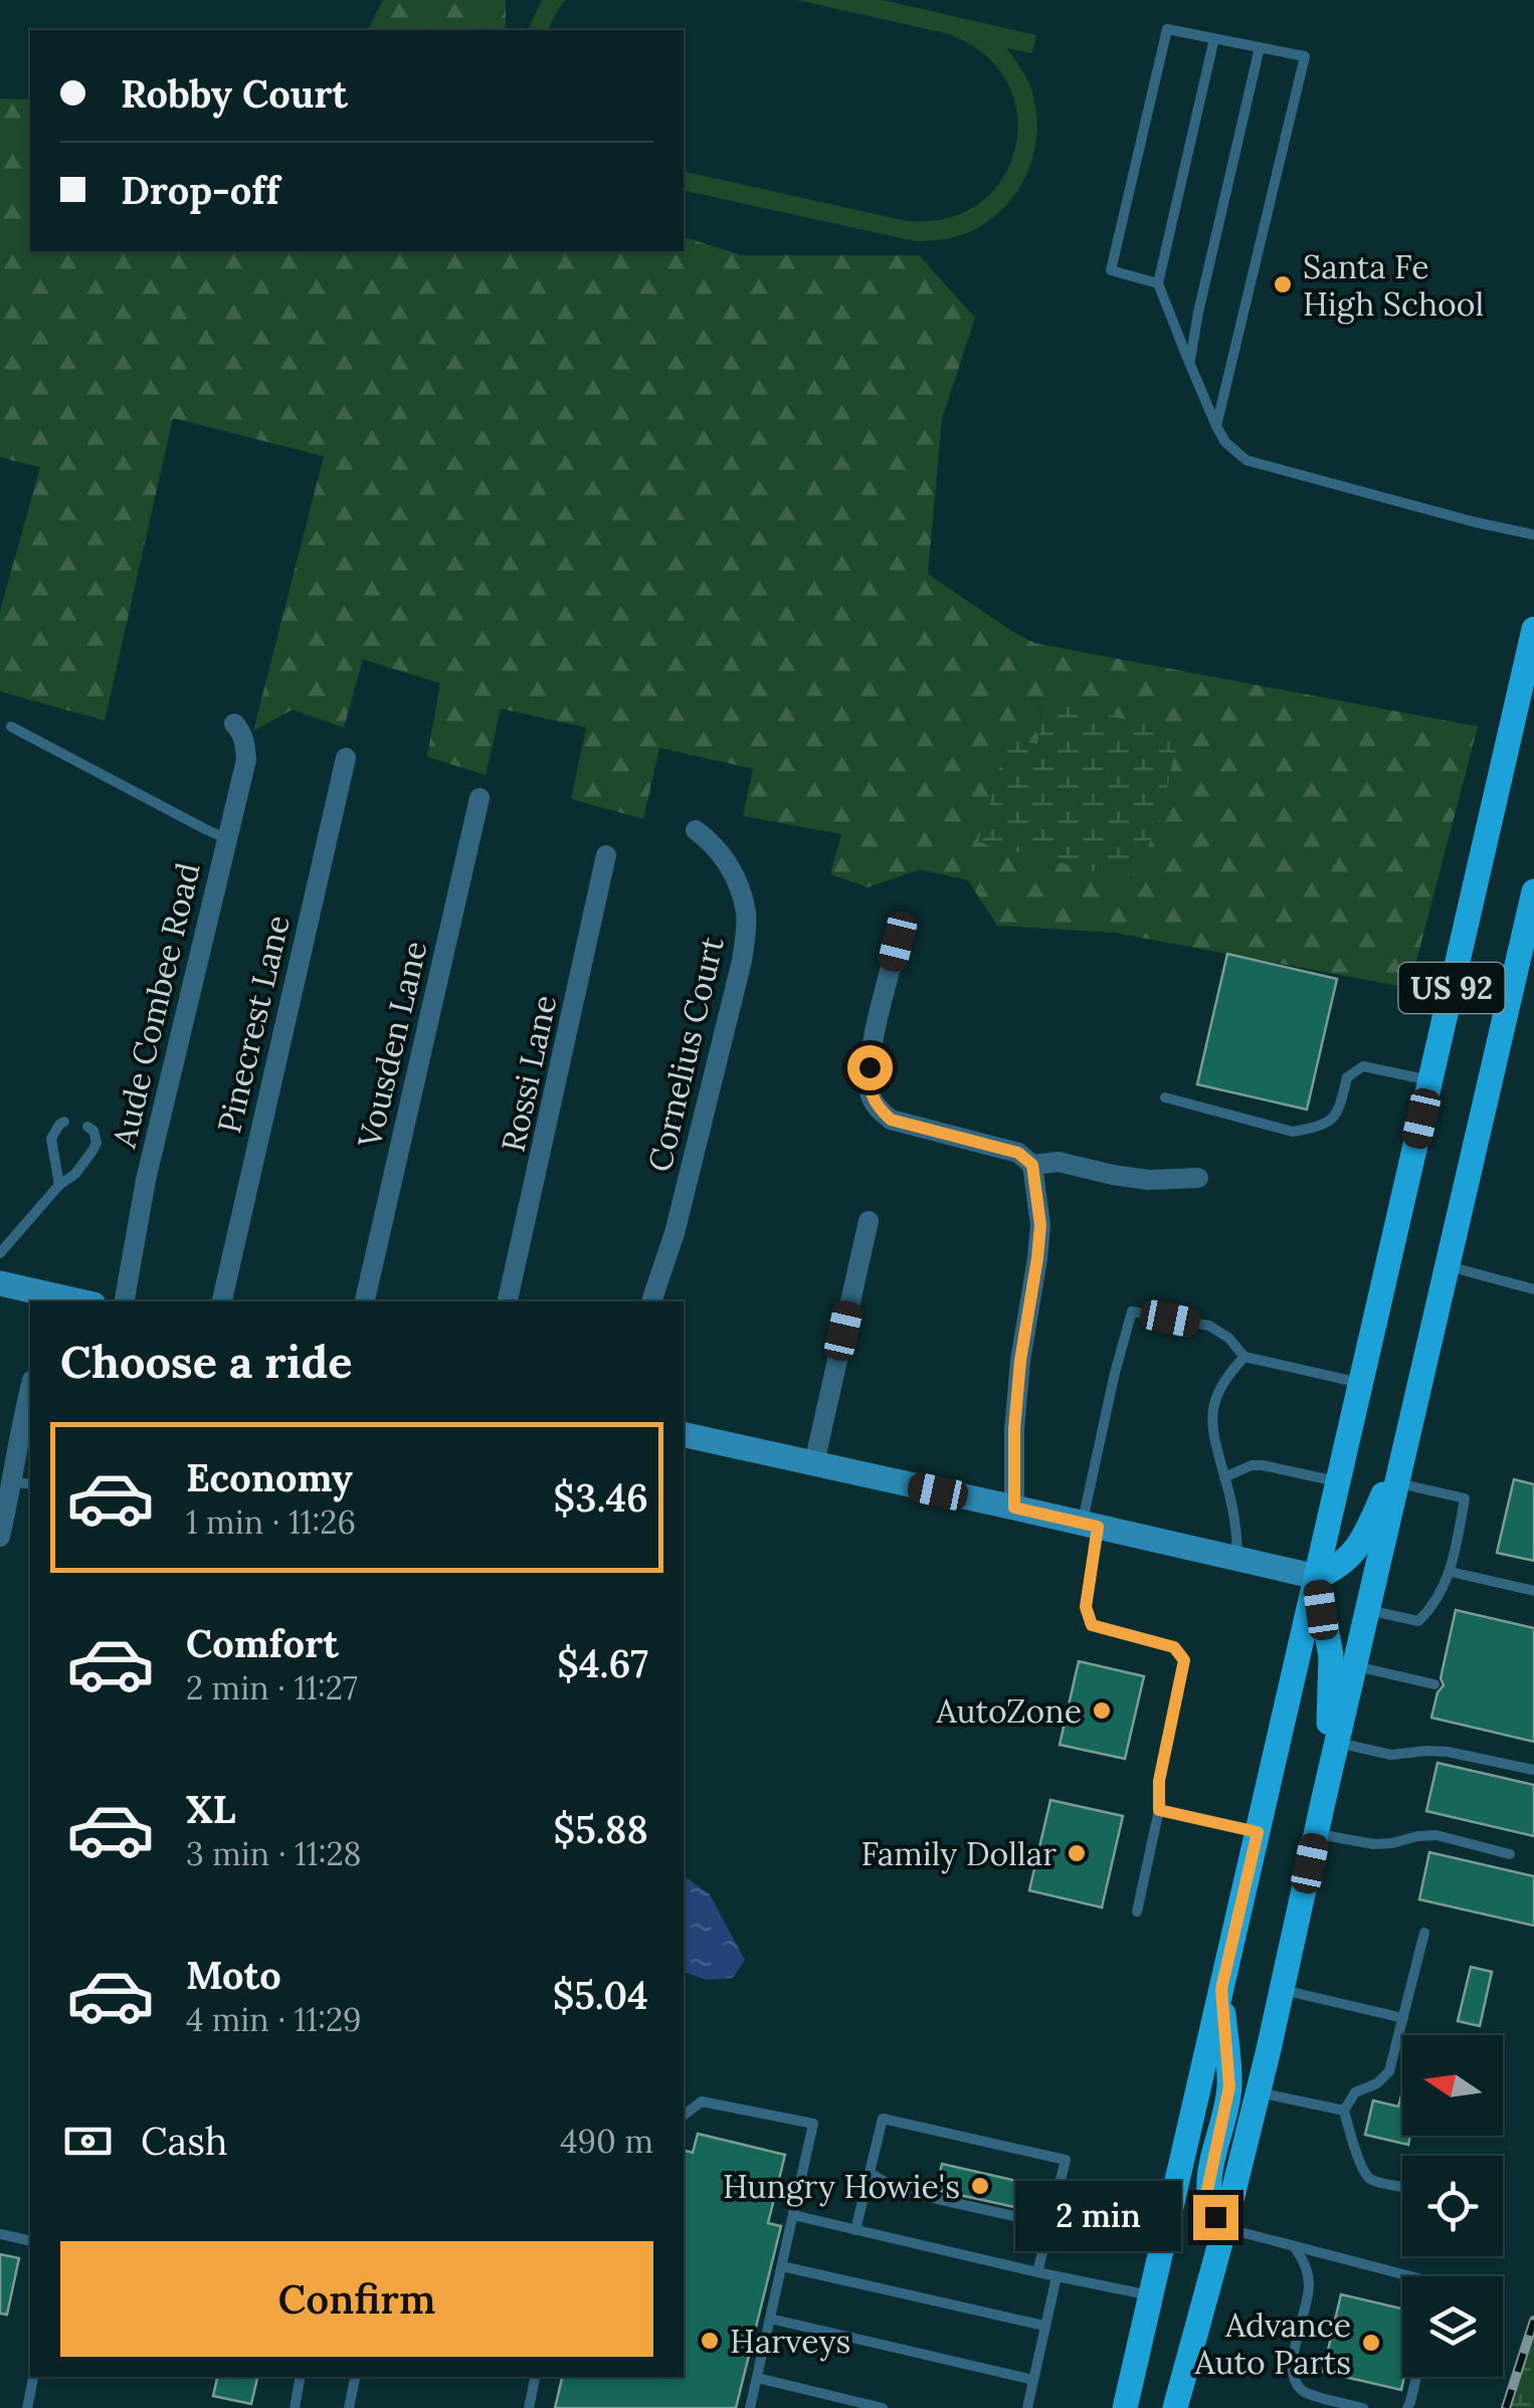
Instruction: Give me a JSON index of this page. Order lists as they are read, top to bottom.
{
  "streets": {
    "main road": ["US 92"],
    "street": [
      "Aude Combee Road",
      "Pinecrest Lane",
      "Vousden Lane",
      "Cornelius Court",
      "Rossi Lane"
    ]
  },
  "places": [
    "Santa Fe High School",
    "AutoZone",
    "Family Dollar",
    "Hungry Howie's",
    "Harveys",
    "Advance Auto Parts"
  ],
  "north": "left",
  "page": {
    "banner": ["Robby Court", "Drop-off"],
    "heading": "Choose a ride",
    "list": [
      {
        "name": "Economy",
        "note": "1 min · 11:26",
        "value": "$3.46"
      },
      {
        "name": "Comfort",
        "note": "2 min · 11:27",
        "value": "$4.67"
      },
      {
        "name": "XL",
        "note": "3 min · 11:28",
        "value": "$5.88"
      },
      {
        "name": "Moto",
        "note": "4 min · 11:29",
        "value": "$5.04"
      }
    ],
    "pay": ["Cash", "490 m"],
    "bubble": "2 min",
    "buttons": "Confirm"
  }
}
